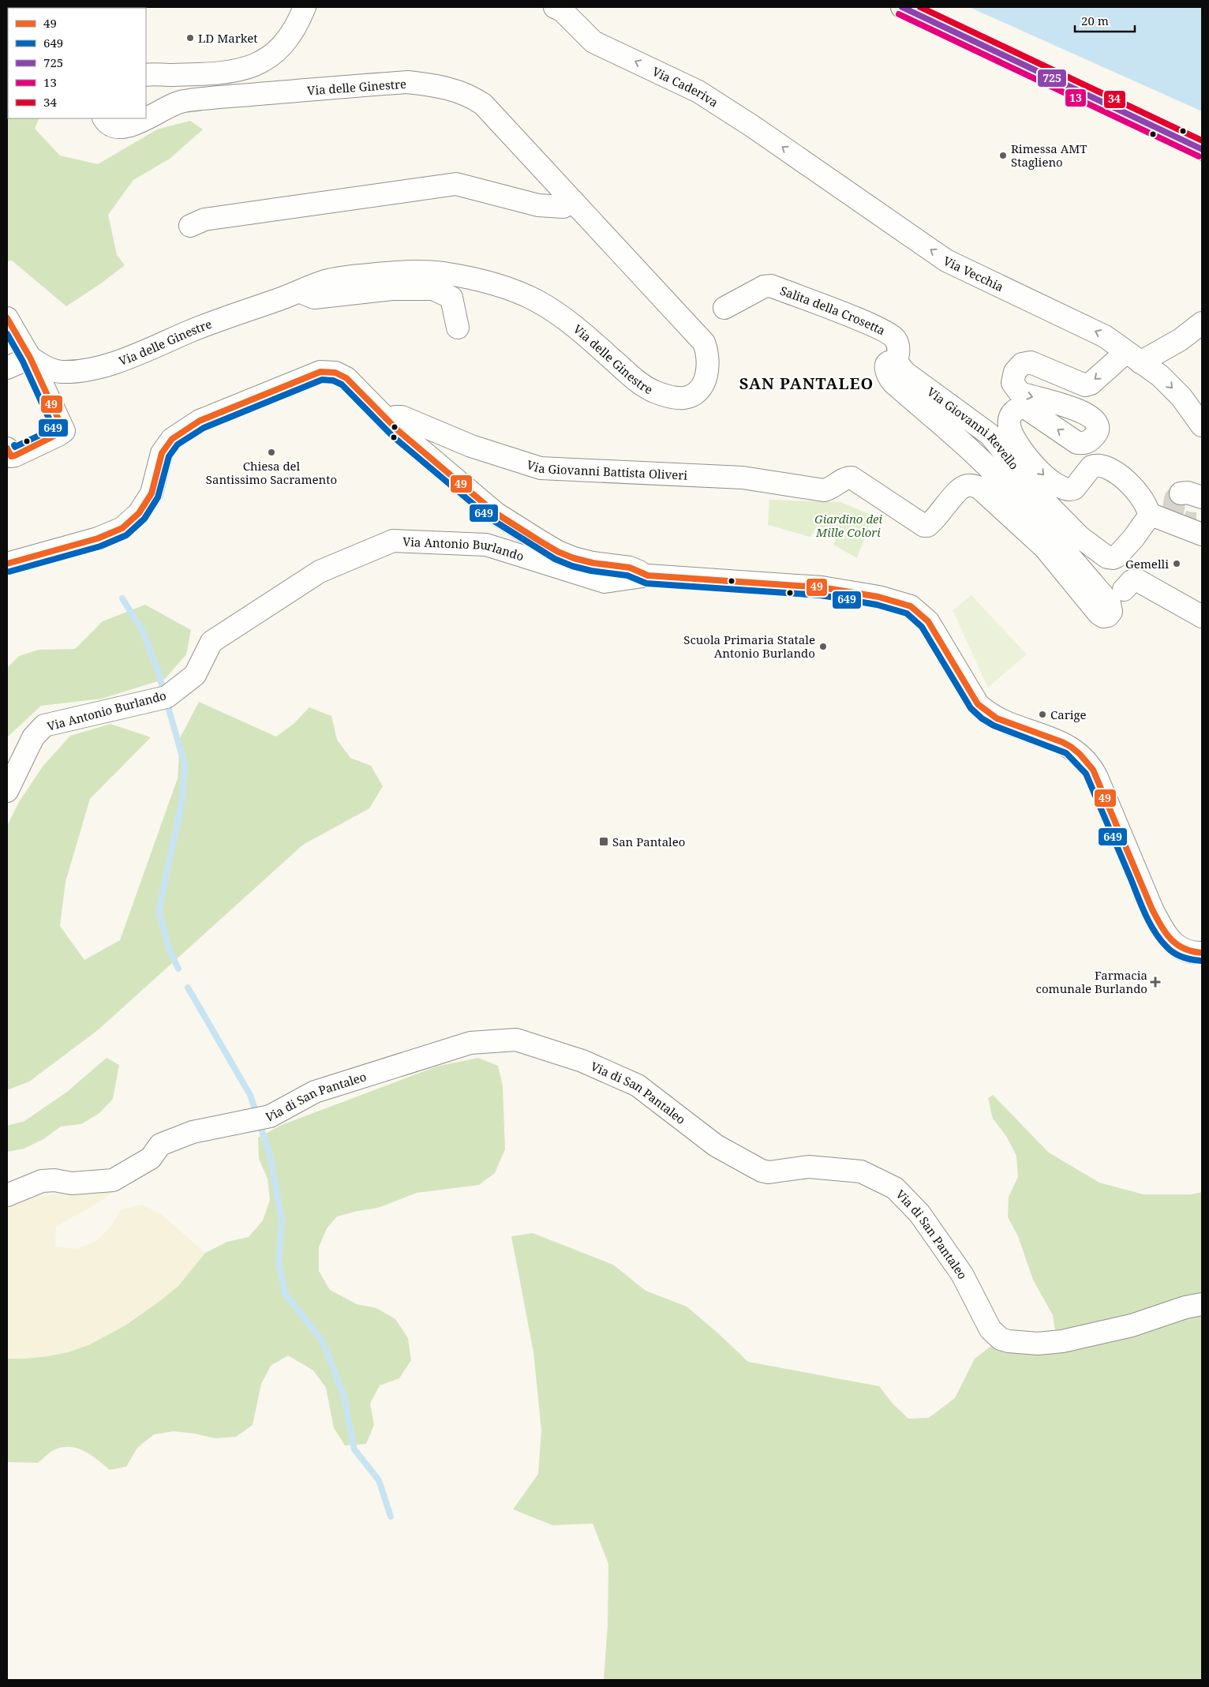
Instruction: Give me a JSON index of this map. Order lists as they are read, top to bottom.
{
  "streets": {
    "street": [
      "Via delle Ginestre",
      "Via Caderiva",
      "Via Vecchia",
      "Salita della Crosetta",
      "Via Giovanni Revello",
      "Via Giovanni Battista Oliveri",
      "Via Antonio Burlando",
      "Via di San Pantaleo"
    ]
  },
  "crossings": [
    ["Via Caderiva", "Via Vecchia"],
    ["Via Vecchia", "Via Giovanni Revello"],
    ["Salita della Crosetta", "Via Giovanni Revello"],
    ["Via Giovanni Revello", "Via Giovanni Battista Oliveri"]
  ],
  "one_way": ["Via Caderiva"],
  "districts": ["SAN PANTALEO"],
  "parks": ["Giardino dei Mille Colori"],
  "places": {
    "other": [
      "LD Market",
      "Rimessa AMT Staglieno",
      "Chiesa del Santissimo Sacramento",
      "Gemelli",
      "Scuola Primaria Statale Antonio Burlando",
      "Carige"
    ],
    "transit": ["San Pantaleo"],
    "health": ["Farmacia comunale Burlando"]
  },
  "lines": [
    "transit line 725",
    "transit line 34",
    "transit line 13",
    "transit line 49",
    "transit line 649"
  ],
  "legend": [
    "49",
    "649",
    "725",
    "13",
    "34"
  ],
  "scale_bar": "20 m"
}
